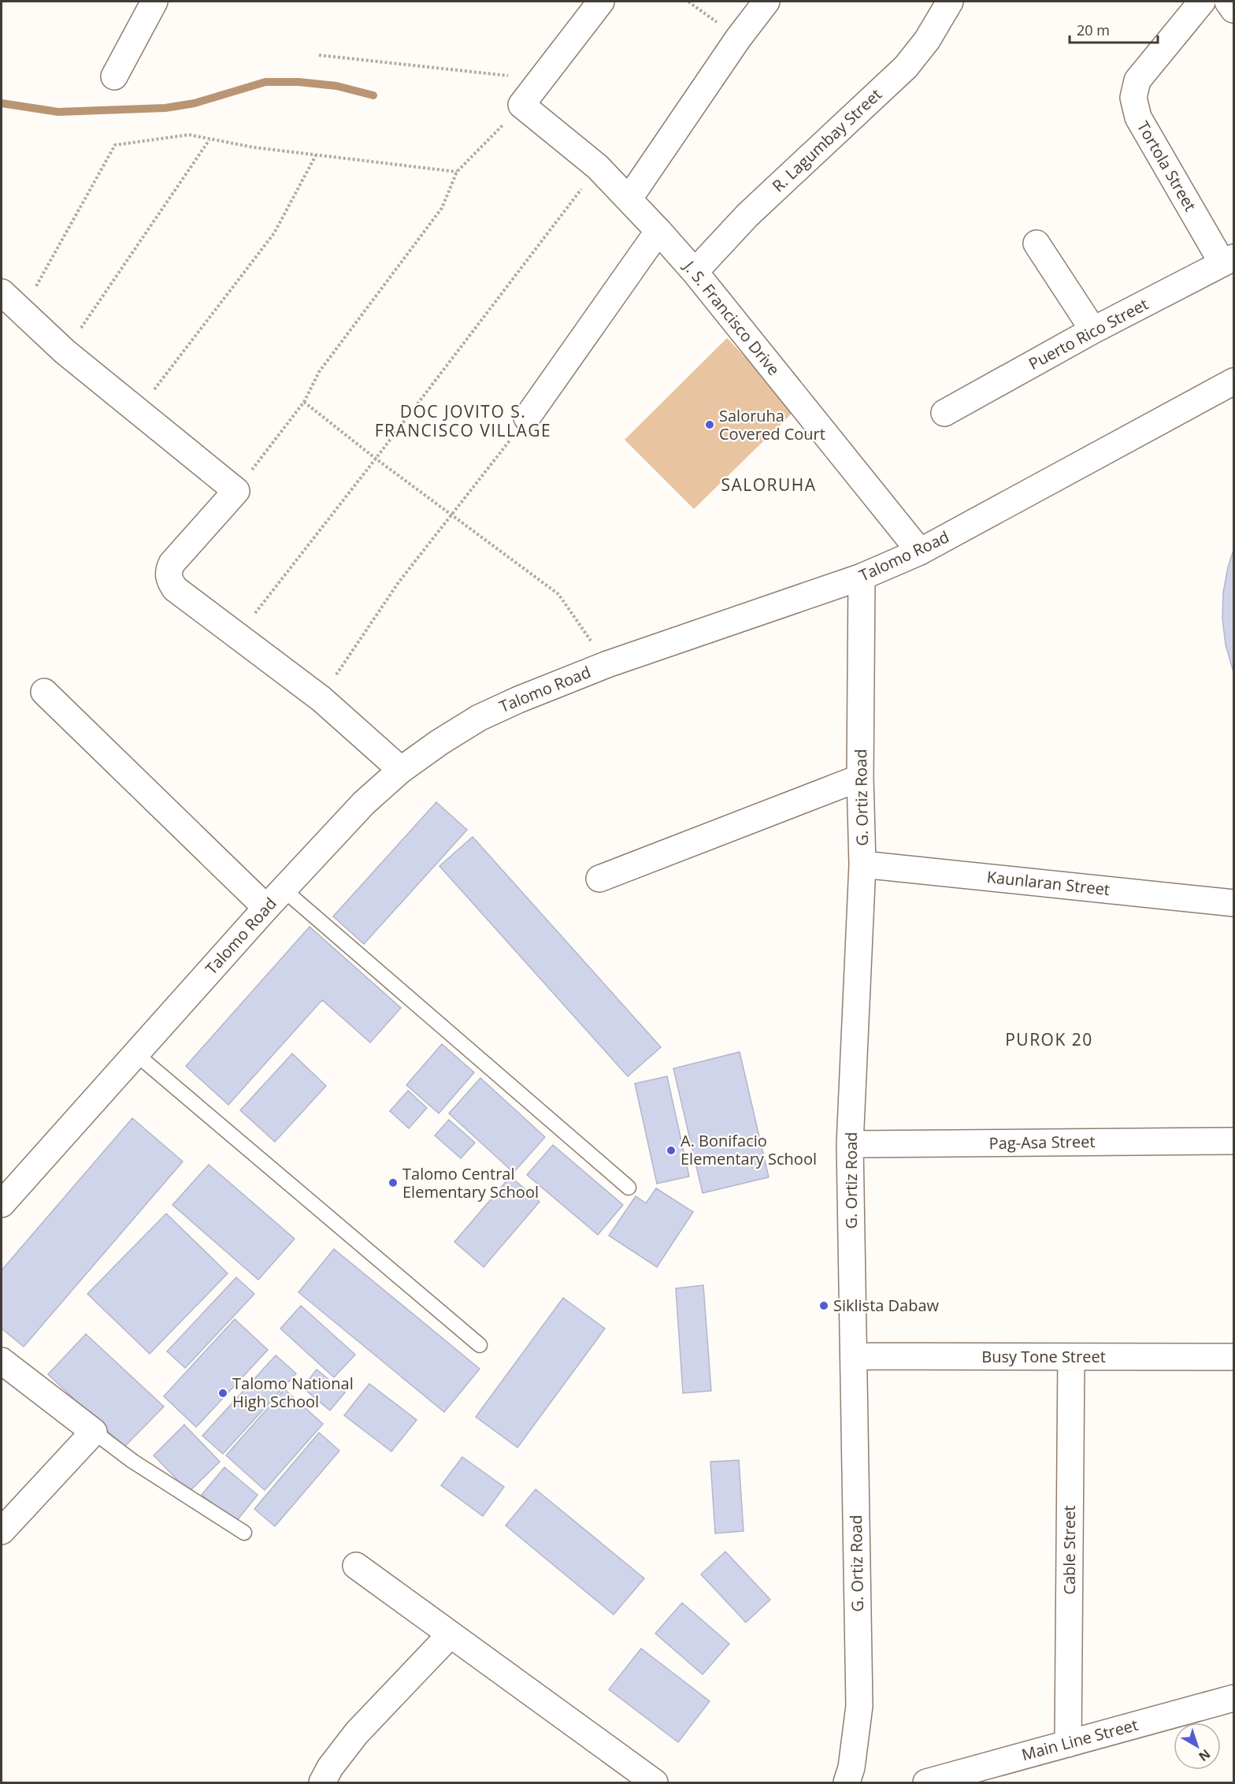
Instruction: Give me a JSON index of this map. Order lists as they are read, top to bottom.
{
  "streets": {
    "street": [
      "R. Lagumbay Street",
      "Tortola Street",
      "J. S. Francisco Drive",
      "Puerto Rico Street",
      "Talomo Road",
      "G. Ortiz Road",
      "Kaunlaran Street",
      "Pag-Asa Street",
      "Busy Tone Street",
      "Cable Street",
      "Main Line Street"
    ]
  },
  "crossings": [
    ["R. Lagumbay Street", "J. S. Francisco Drive"],
    ["Tortola Street", "Puerto Rico Street"],
    ["J. S. Francisco Drive", "Talomo Road"],
    ["Talomo Road", "G. Ortiz Road"],
    ["G. Ortiz Road", "Kaunlaran Street"],
    ["G. Ortiz Road", "Pag-Asa Street"],
    ["G. Ortiz Road", "Busy Tone Street"],
    ["Busy Tone Street", "Cable Street"],
    ["Cable Street", "Main Line Street"]
  ],
  "districts": ["DOC JOVITO S. FRANCISCO VILLAGE", "SALORUHA", "PUROK 20"],
  "places": [
    "Saloruha Covered Court",
    "A. Bonifacio Elementary School",
    "Talomo Central Elementary School",
    "Siklista Dabaw",
    "Talomo National High School"
  ],
  "scale_bar": "20 m",
  "north": "bottom right"
}
